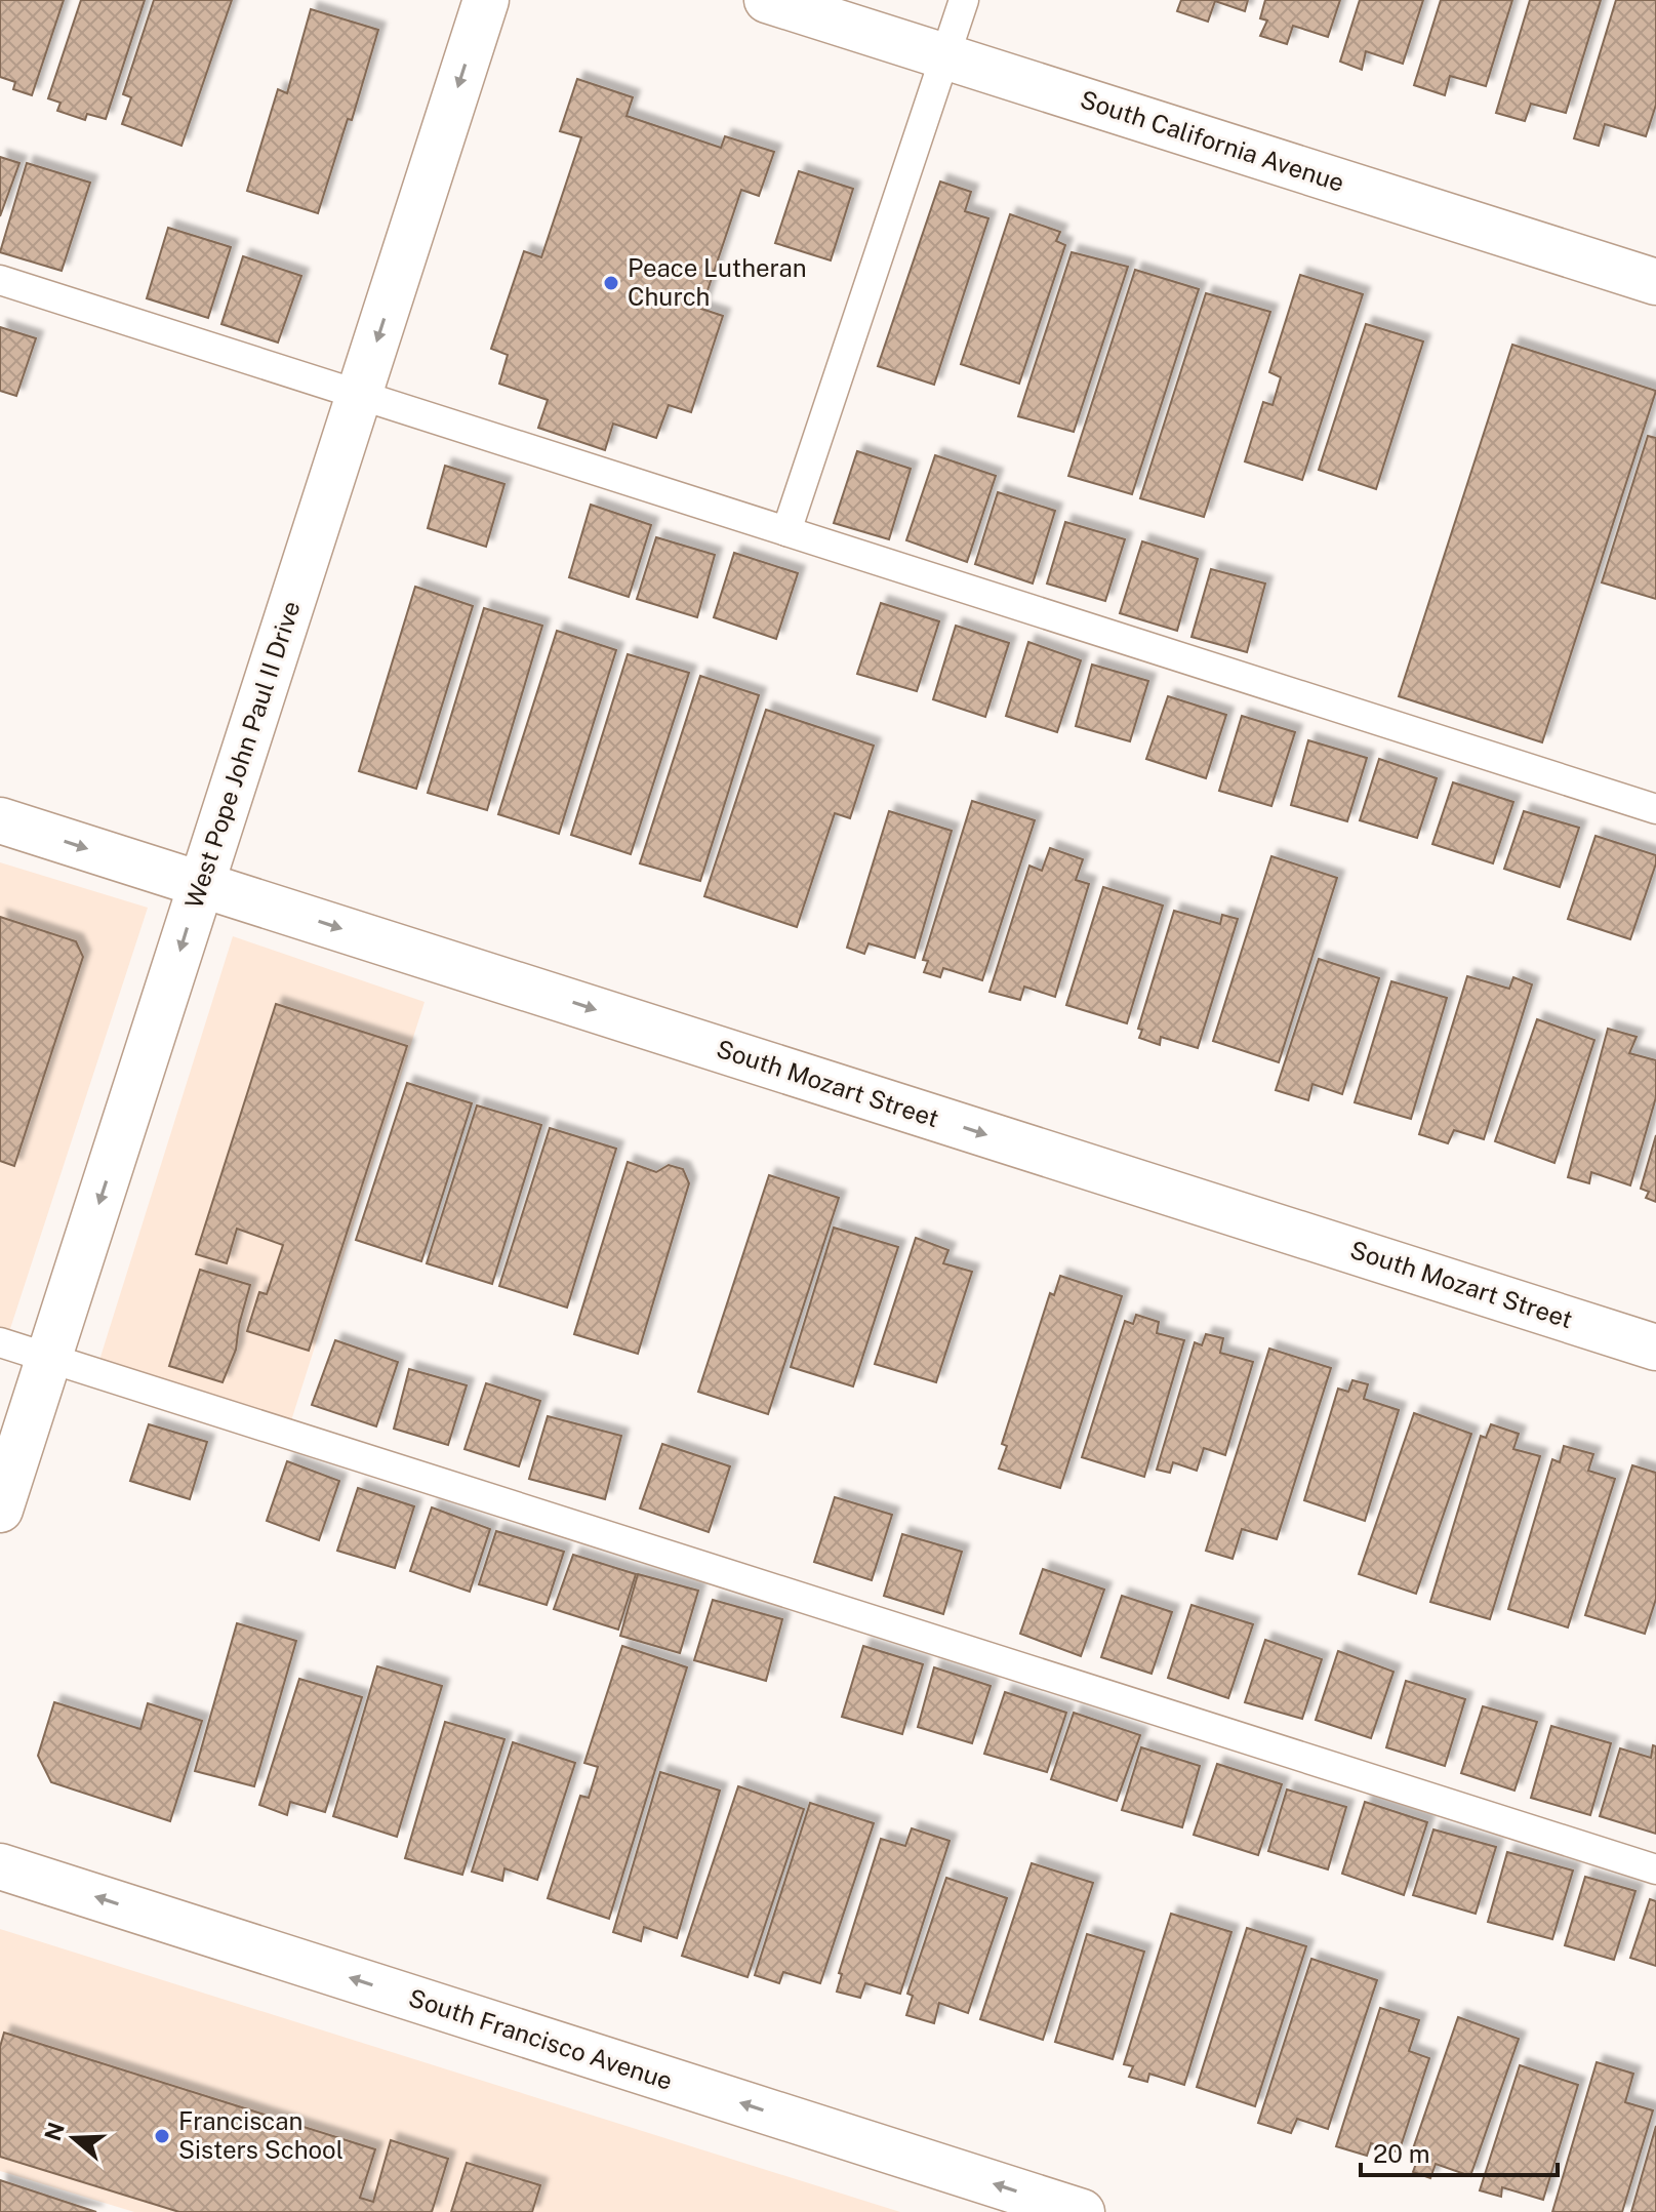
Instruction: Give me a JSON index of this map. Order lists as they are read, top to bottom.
{
  "streets": {
    "street": [
      "South California Avenue",
      "West Pope John Paul II Drive",
      "South Mozart Street",
      "South Francisco Avenue"
    ]
  },
  "crossings": [
    ["West Pope John Paul II Drive", "South Mozart Street"]
  ],
  "one_way": ["West Pope John Paul II Drive", "South Mozart Street", "South Francisco Avenue"],
  "places": ["Peace Lutheran Church", "Franciscan Sisters School"],
  "scale_bar": "20 m",
  "north": "left"
}
